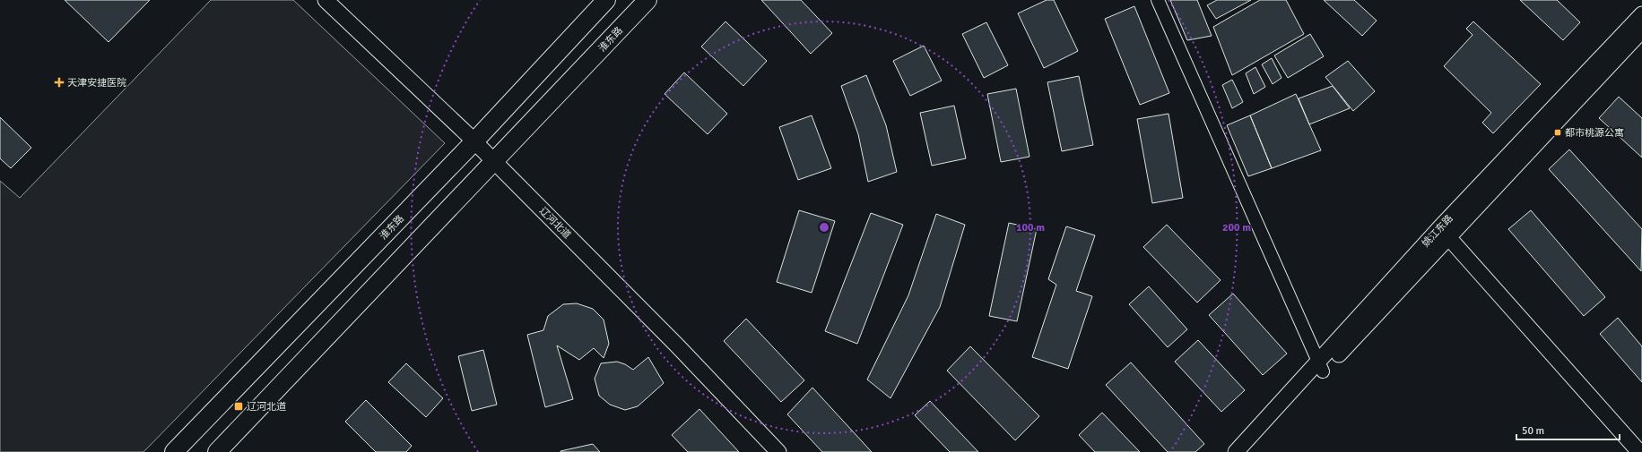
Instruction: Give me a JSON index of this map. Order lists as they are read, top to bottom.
{
  "streets": {
    "main road": ["淮东路"],
    "street": ["辽河北道", "姚江东路"]
  },
  "crossings": [
    ["淮东路", "辽河北道"]
  ],
  "places": {
    "health": ["天津安捷医院"],
    "transit": ["都市桃源公寓", "辽河北道"]
  },
  "scale_bar": "50 m",
  "rings": ["100 m", "200 m"]
}
